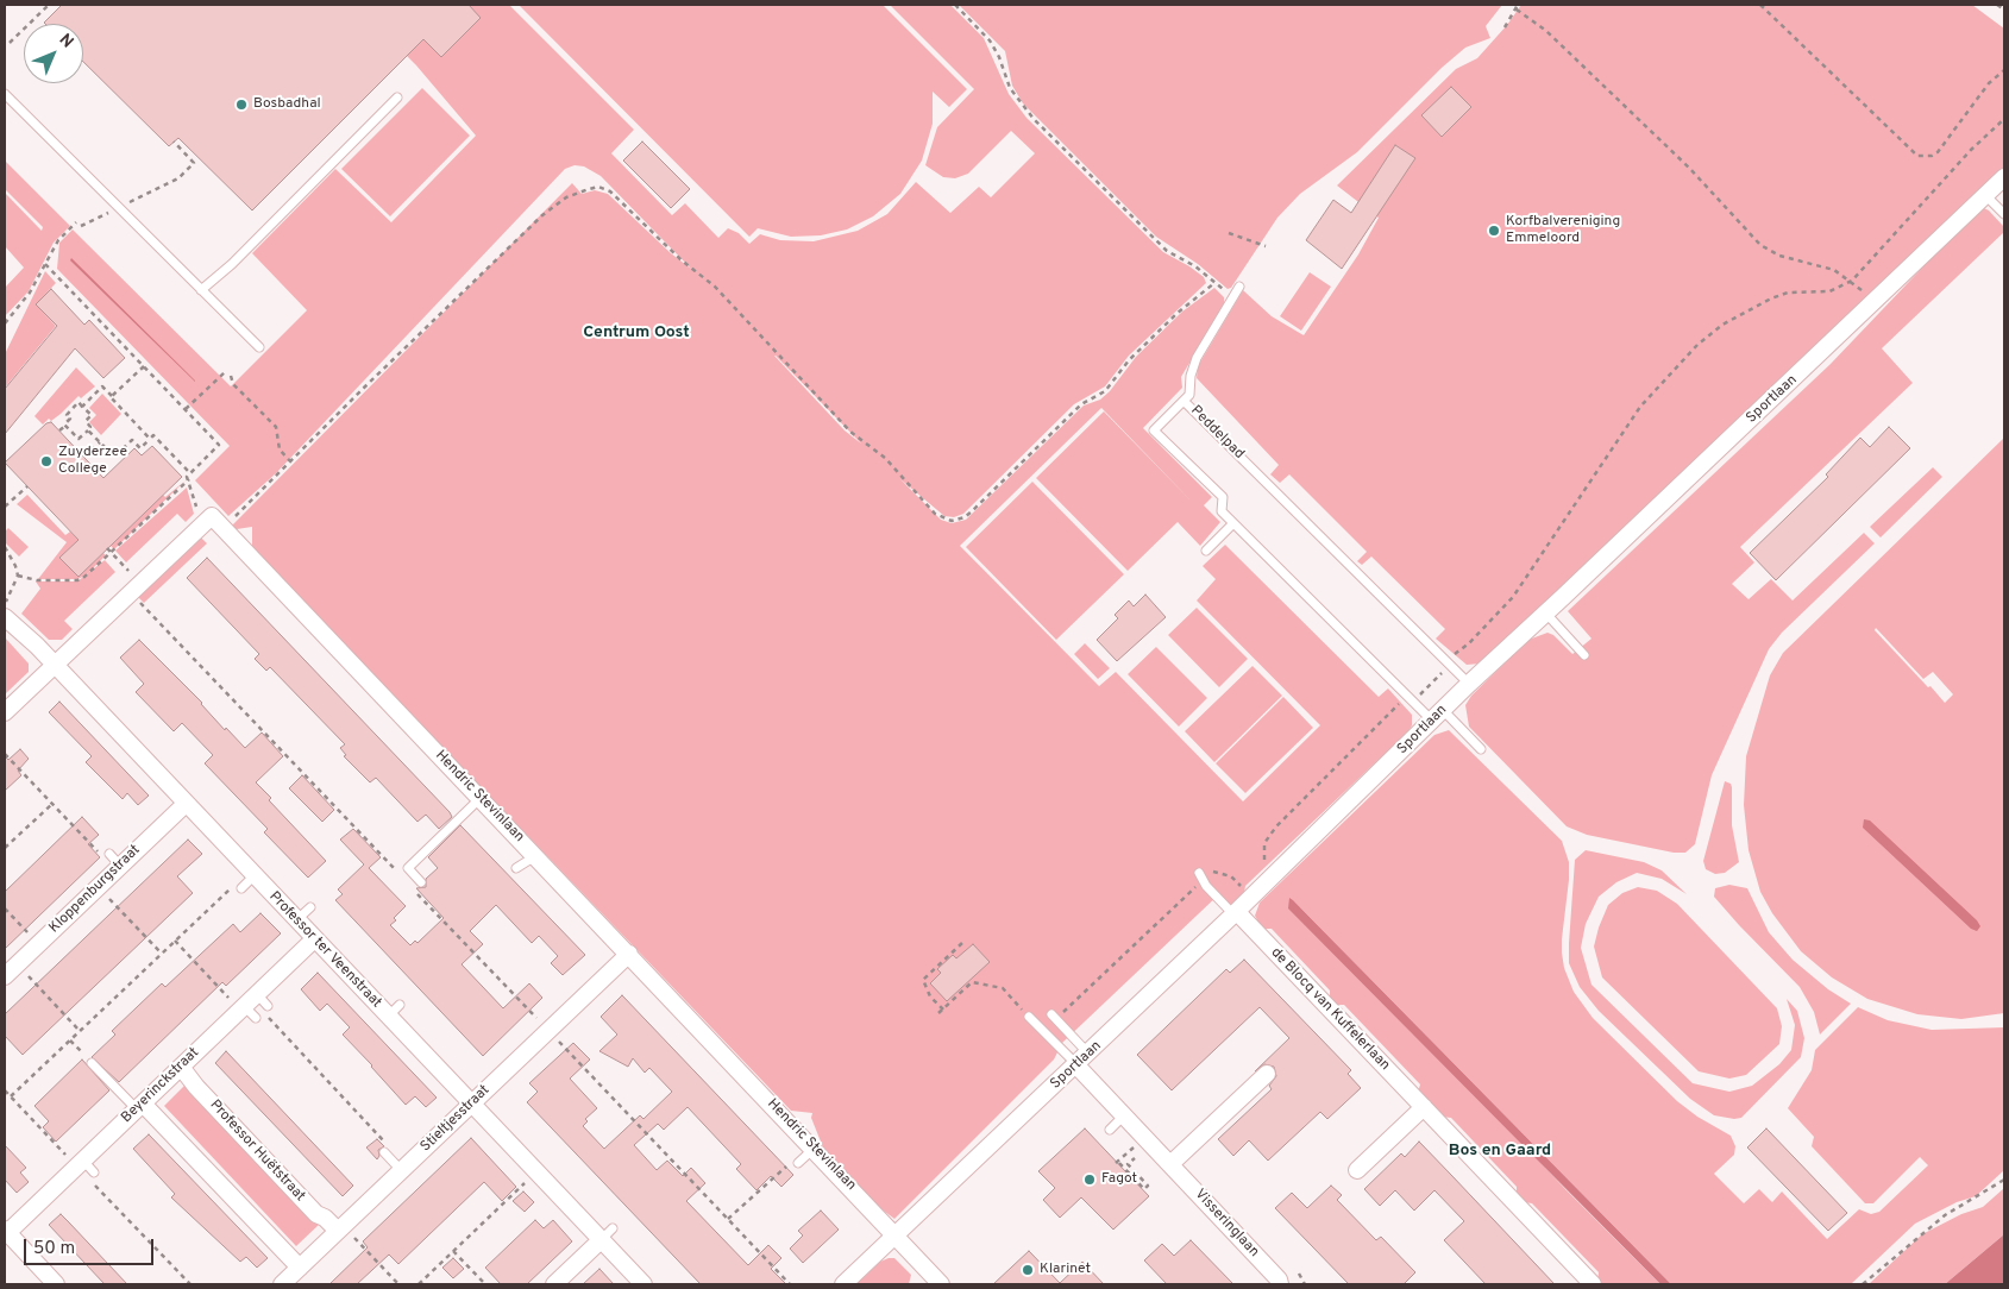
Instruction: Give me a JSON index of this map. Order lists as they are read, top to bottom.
{
  "streets": {
    "street": [
      "Sportlaan",
      "Hendric Stevinlaan",
      "Kloppenburgstraat",
      "Professor ter Veenstraat",
      "de Blocq van Kuffelerlaan",
      "Beyerinckstraat",
      "Stieltjesstraat",
      "Professor Huëtstraat",
      "Visseringlaan"
    ],
    "lane": ["Peddelpad"]
  },
  "crossings": [
    ["Sportlaan", "Peddelpad"],
    ["Sportlaan", "Hendric Stevinlaan"],
    ["Sportlaan", "de Blocq van Kuffelerlaan"],
    ["Sportlaan", "Visseringlaan"],
    ["Hendric Stevinlaan", "Professor ter Veenstraat"],
    ["Hendric Stevinlaan", "Stieltjesstraat"],
    ["Kloppenburgstraat", "Professor ter Veenstraat"],
    ["Professor ter Veenstraat", "Beyerinckstraat"],
    ["Professor ter Veenstraat", "Stieltjesstraat"],
    ["Beyerinckstraat", "Professor Huëtstraat"],
    ["Stieltjesstraat", "Professor Huëtstraat"]
  ],
  "districts": ["Centrum Oost", "Bos en Gaard"],
  "places": [
    "Bosbadhal",
    "Korfbalvereniging Emmeloord",
    "Zuyderzee College",
    "Fagot",
    "Klarinet"
  ],
  "scale_bar": "50 m",
  "north": "top right"
}
